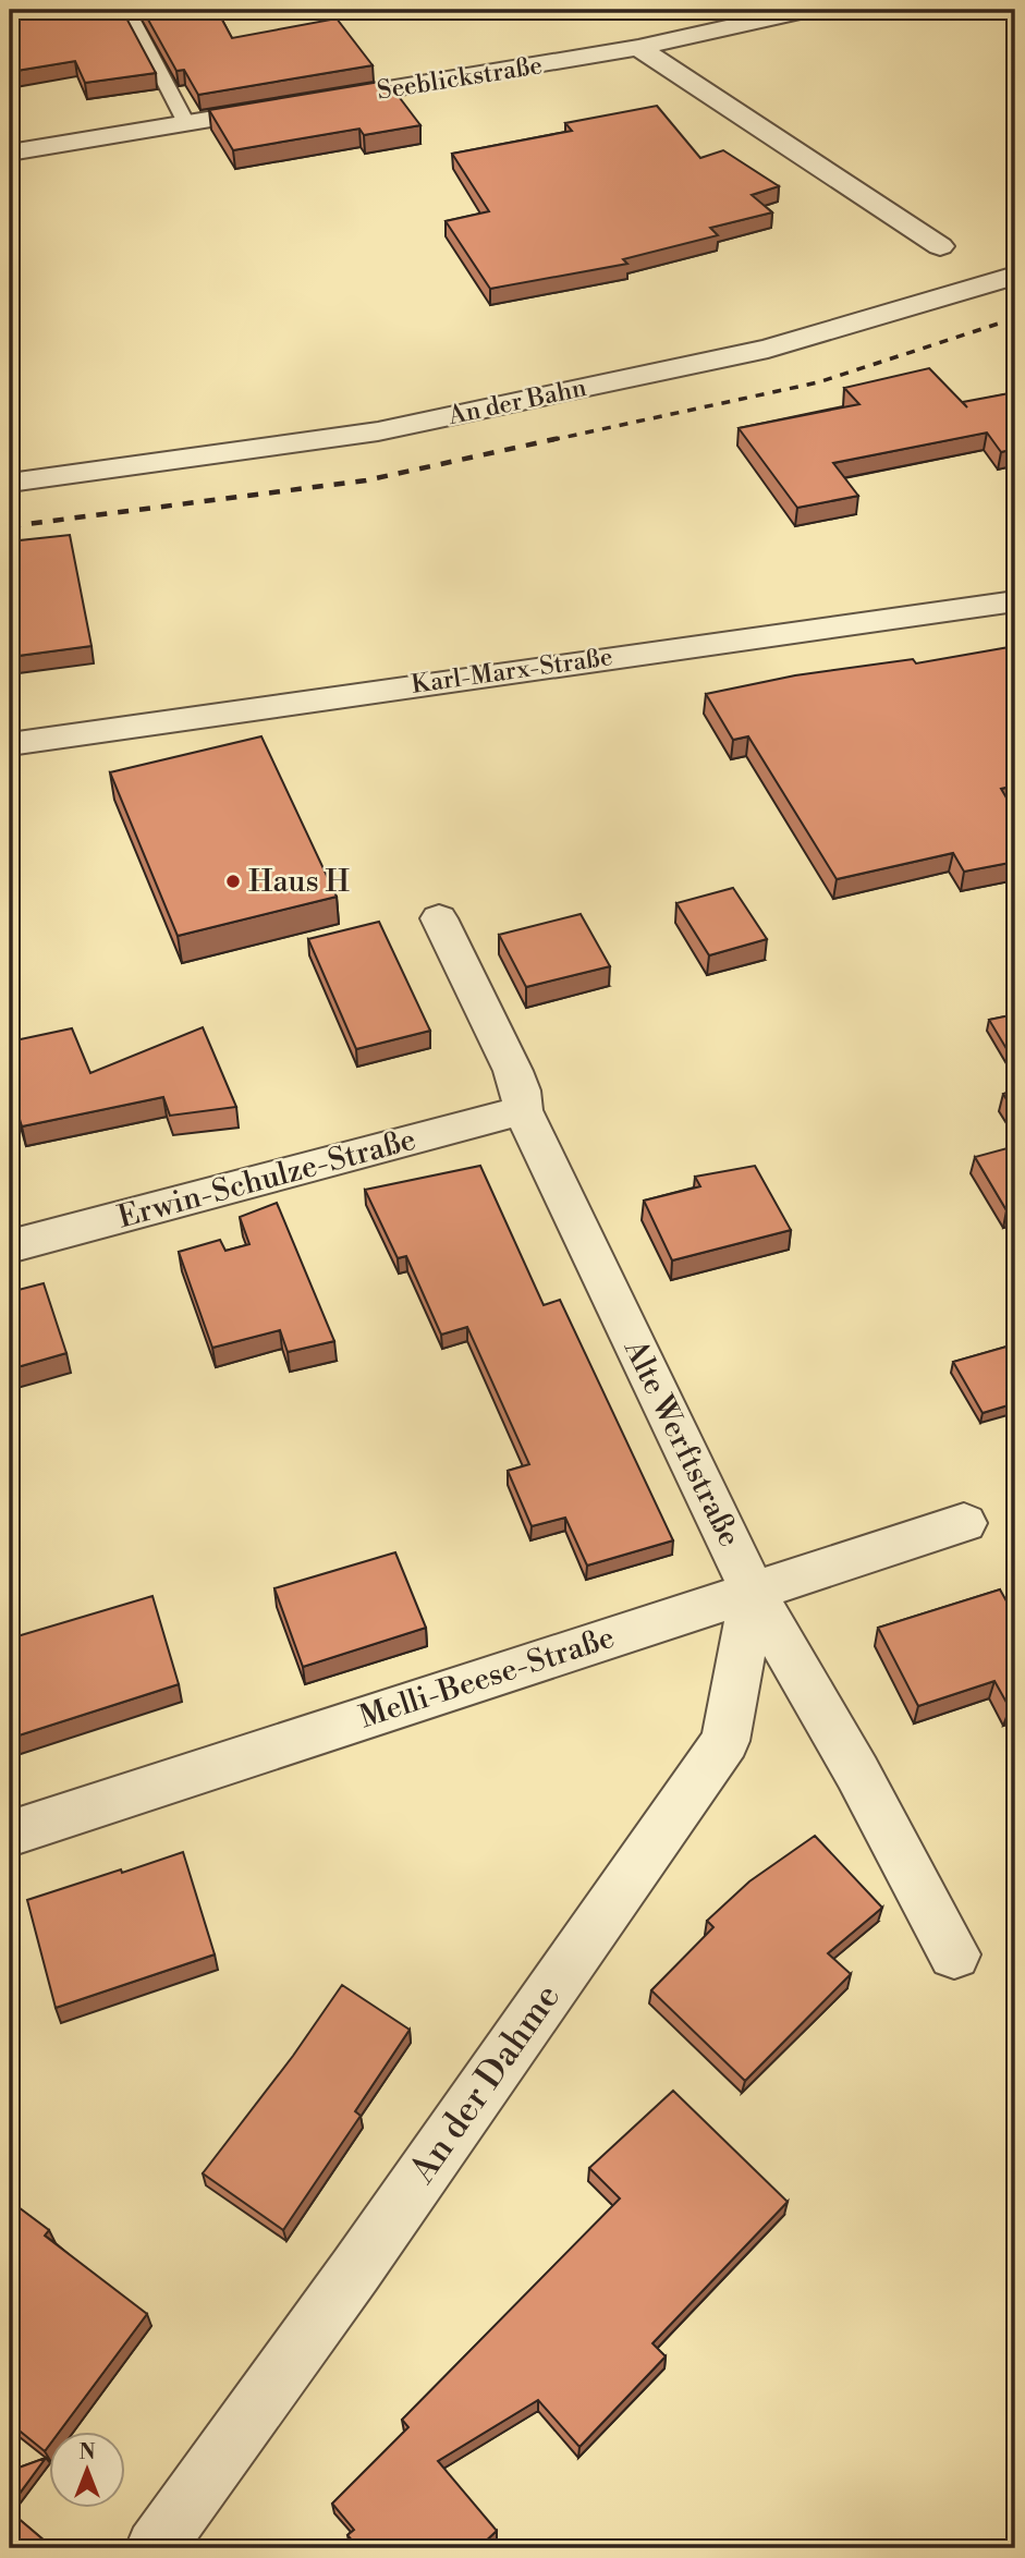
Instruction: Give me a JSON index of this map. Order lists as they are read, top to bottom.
{
  "streets": {
    "street": [
      "Seeblickstraße",
      "An der Bahn",
      "Karl-Marx-Straße",
      "Erwin-Schulze-Straße",
      "Alte Werftstraße",
      "Melli-Beese-Straße",
      "An der Dahme"
    ]
  },
  "crossings": [
    ["Erwin-Schulze-Straße", "Alte Werftstraße"],
    ["Alte Werftstraße", "Melli-Beese-Straße"],
    ["Alte Werftstraße", "An der Dahme"],
    ["Melli-Beese-Straße", "An der Dahme"]
  ],
  "places": ["Haus H"],
  "north": "top"
}
